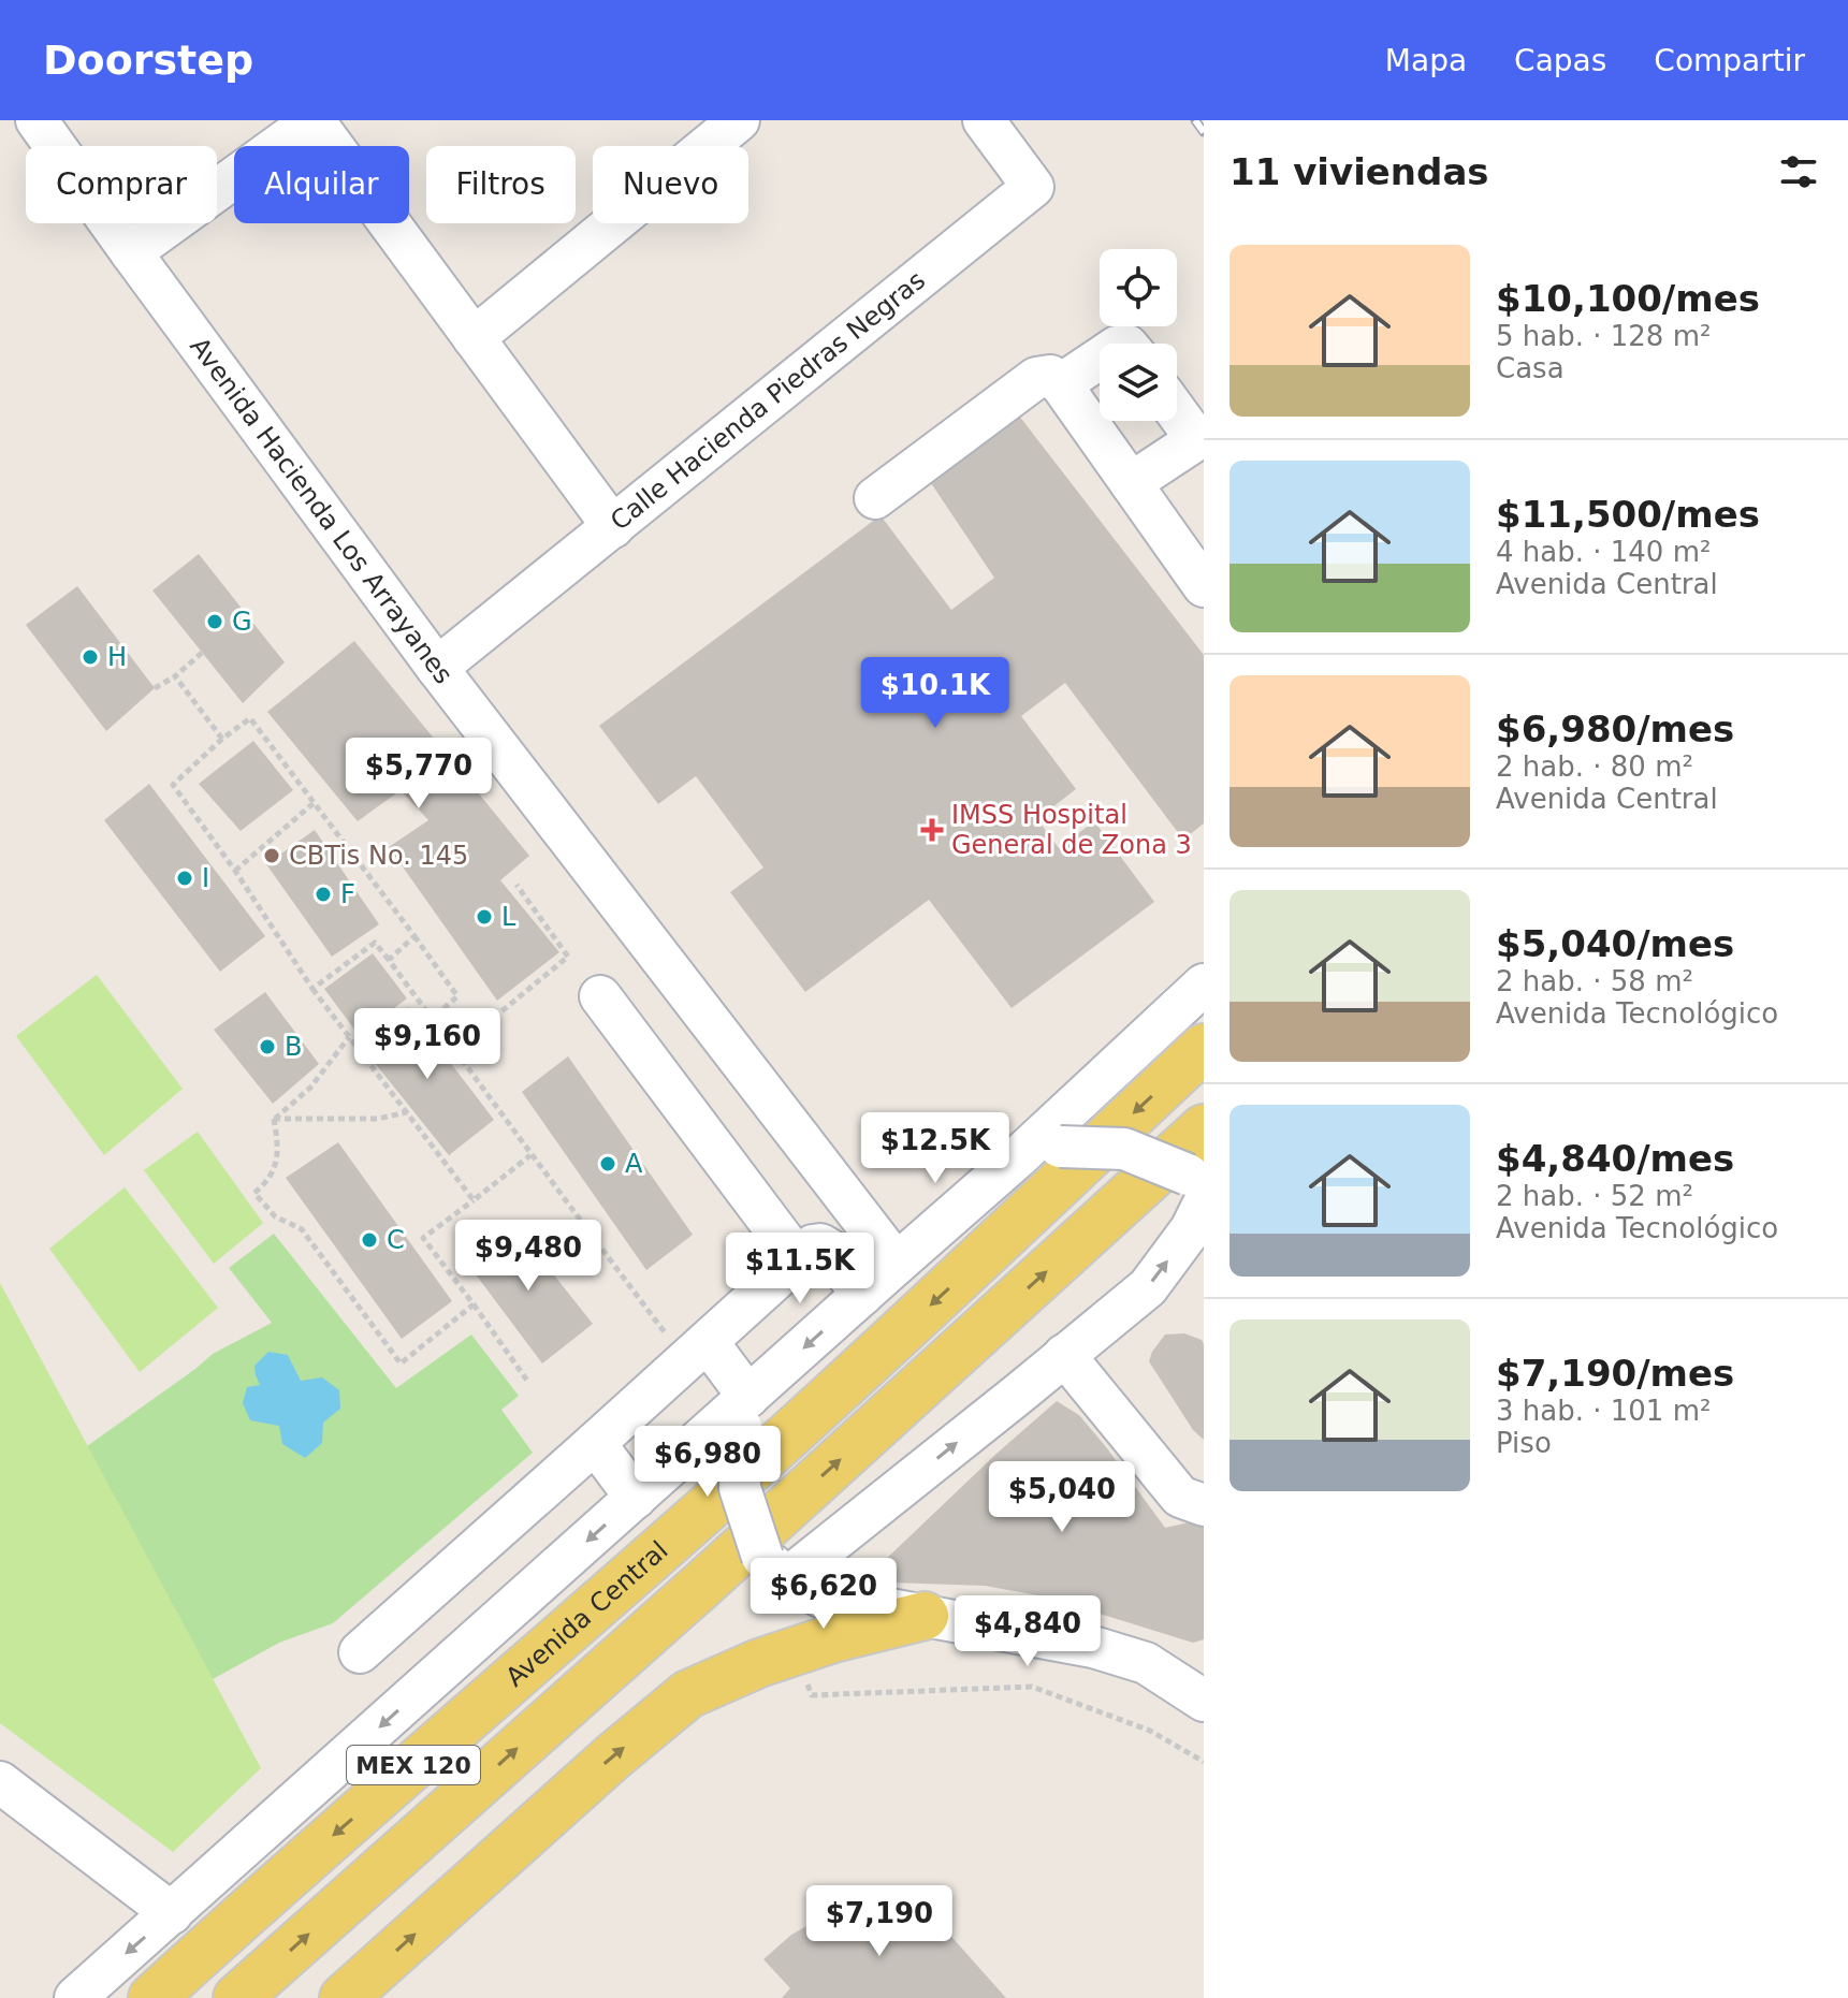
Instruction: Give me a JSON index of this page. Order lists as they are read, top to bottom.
{
  "streets": {
    "main road": ["Avenida Central", "MEX 120"],
    "street": ["Calle Hacienda Piedras Negras", "Avenida Hacienda Los Arrayanes"]
  },
  "crossings": [
    ["Calle Hacienda Piedras Negras", "Avenida Hacienda Los Arrayanes"]
  ],
  "places": {
    "other": [
      "G",
      "H",
      "CBTis No. 145",
      "I",
      "F",
      "L",
      "B",
      "A",
      "C"
    ],
    "health": ["IMSS Hospital General de Zona 3"]
  },
  "page": {
    "header": "Doorstep",
    "nav": ["Mapa", "Capas", "Compartir"],
    "heading": "11 viviendas",
    "chip": [
      "Comprar",
      "Alquilar",
      "Filtros",
      "Nuevo"
    ],
    "list": [
      {
        "name": "$10,100/mes",
        "note": "5 hab. · 128 m² · Casa"
      },
      {
        "name": "$11,500/mes",
        "note": "4 hab. · 140 m² · Avenida Central"
      },
      {
        "name": "$6,980/mes",
        "note": "2 hab. · 80 m² · Avenida Central"
      },
      {
        "name": "$5,040/mes",
        "note": "2 hab. · 58 m² · Avenida Tecnológico"
      },
      {
        "name": "$4,840/mes",
        "note": "2 hab. · 52 m² · Avenida Tecnológico"
      },
      {
        "name": "$7,190/mes",
        "note": "3 hab. · 101 m² · Piso"
      }
    ],
    "price": [
      "$10.1K",
      "$5,770",
      "$9,160",
      "$12.5K",
      "$9,480",
      "$11.5K",
      "$6,980",
      "$5,040",
      "$6,620",
      "$4,840",
      "$7,190"
    ]
  }
}
